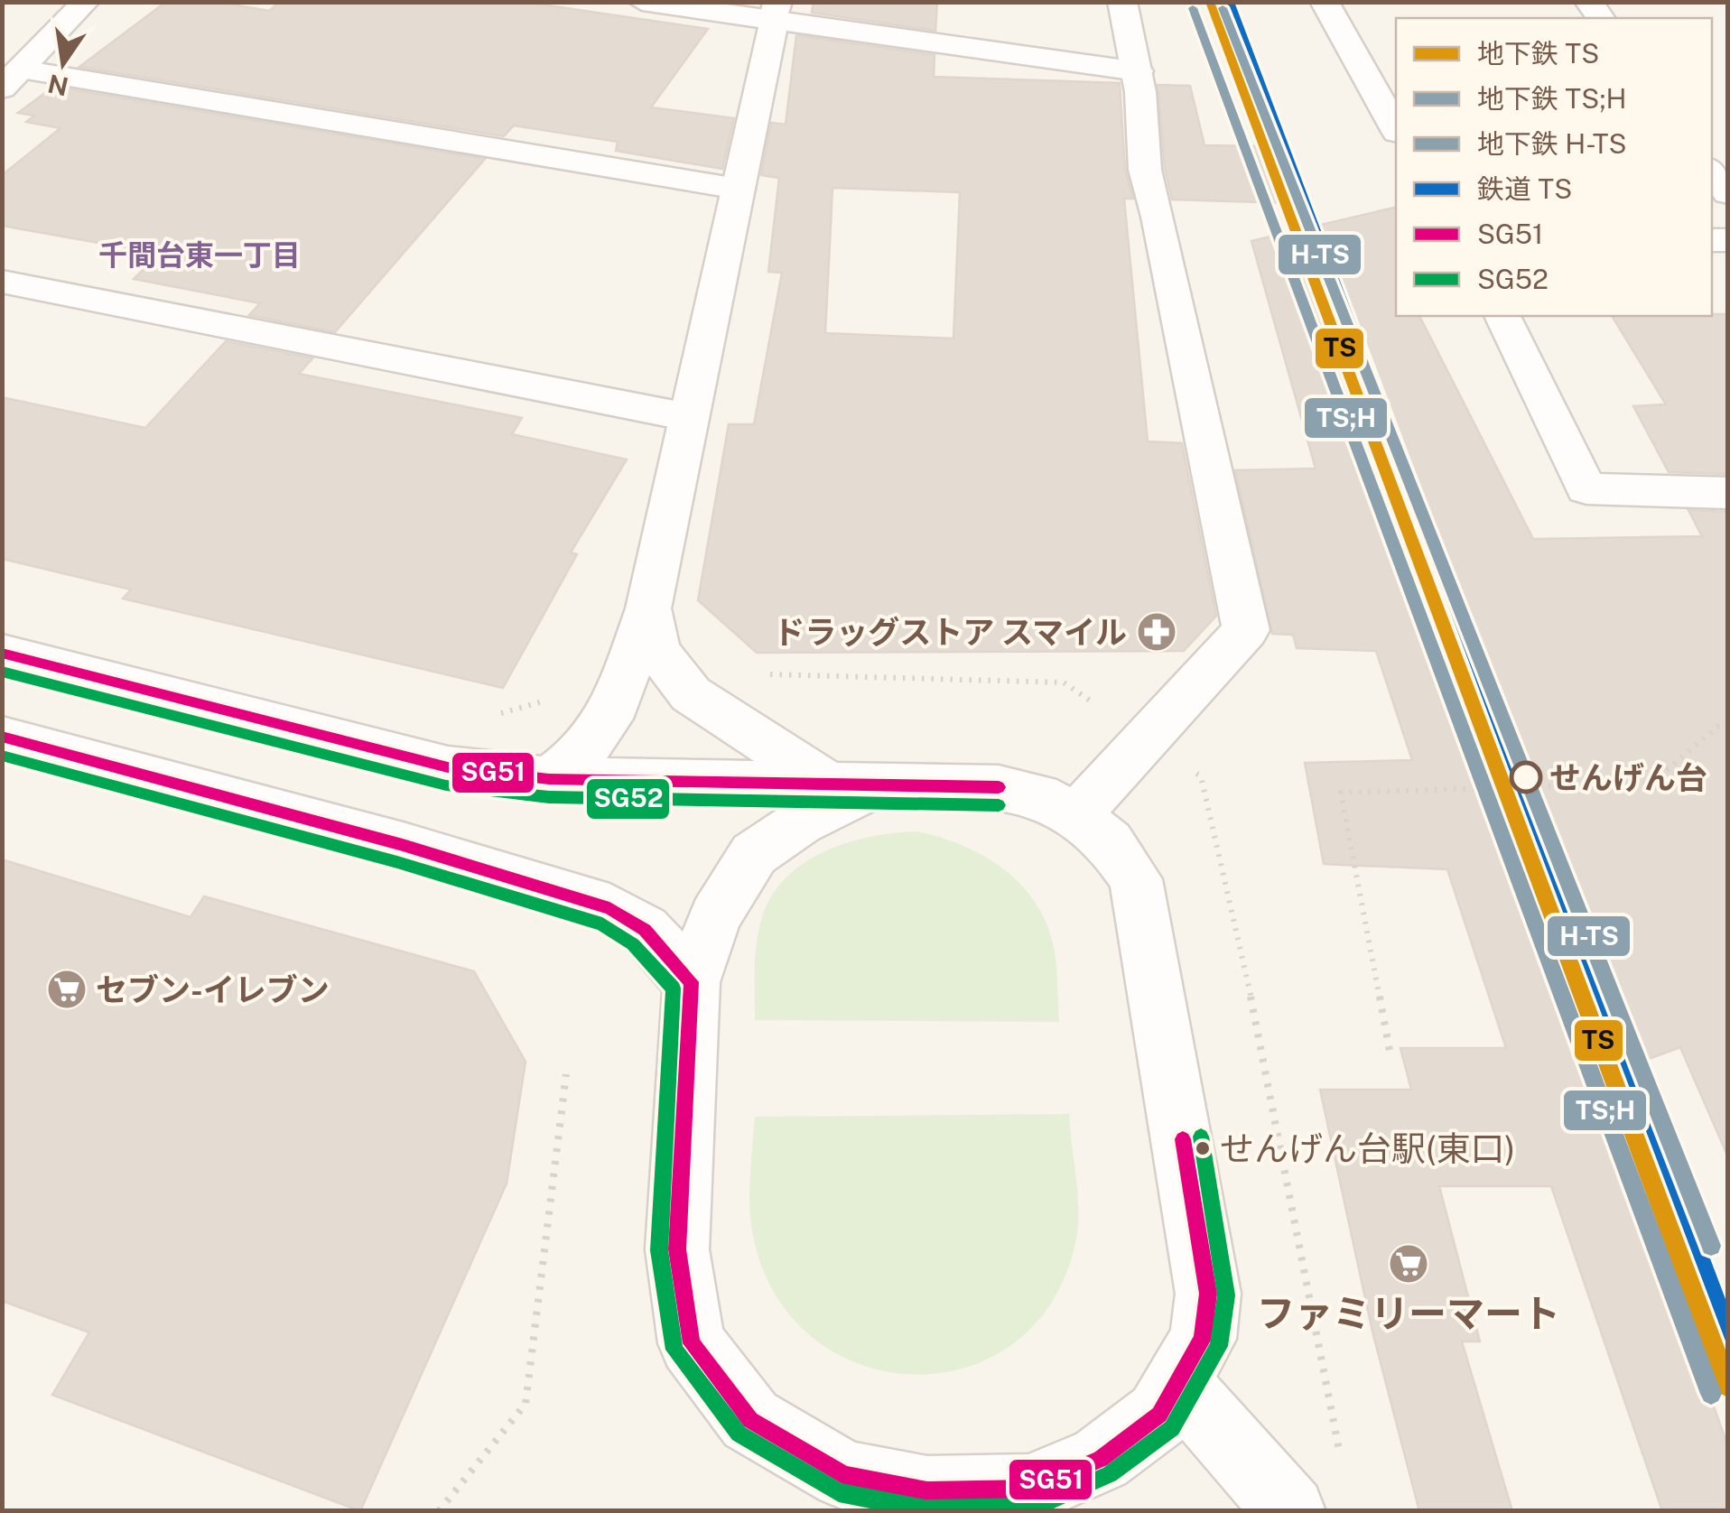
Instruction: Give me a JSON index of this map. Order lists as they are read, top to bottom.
{
  "districts": ["千間台東一丁目"],
  "places": {
    "pharmacy": ["ドラッグストア スマイル"],
    "other": ["せんげん台", "せんげん台駅(東口)"],
    "supermarket": ["セブン-イレブン", "ファミリーマート"]
  },
  "lines": [
    "metro line TS",
    "rail line TS",
    "metro line TS;H",
    "metro line H-TS",
    "transit line SG51",
    "transit line SG52"
  ],
  "legend": [
    "地下鉄 TS",
    "地下鉄 TS;H",
    "地下鉄 H-TS",
    "鉄道 TS",
    "SG51",
    "SG52"
  ],
  "north": "bottom"
}
